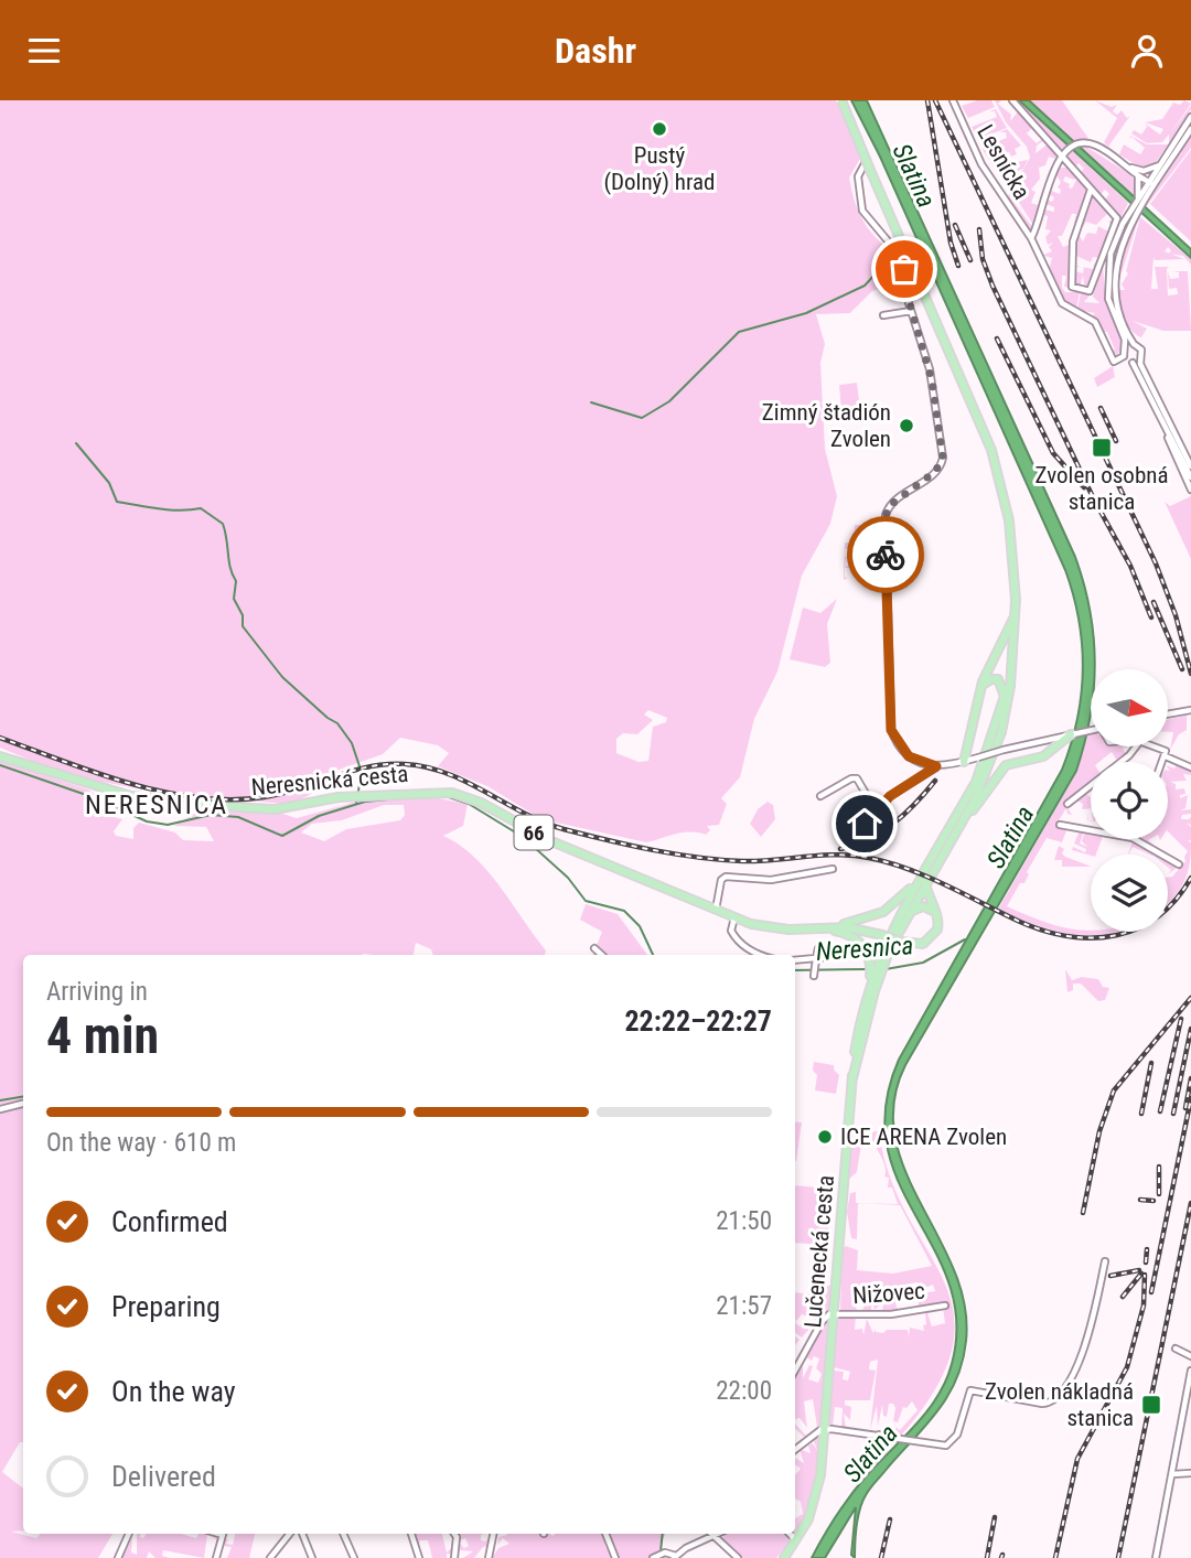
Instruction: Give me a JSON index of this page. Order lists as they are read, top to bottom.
{
  "streets": {
    "main road": ["Neresnická cesta", "66", "Lučenecká cesta"],
    "street": ["Lesnícka", "Nižovec"]
  },
  "crossings": [
    ["Neresnická cesta", "66"],
    ["Lučenecká cesta", "Nižovec"]
  ],
  "districts": ["NERESNICA"],
  "water": ["Slatina", "Neresnica"],
  "places": {
    "other": ["Pustý (Dolný) hrad", "Zimný štadión Zvolen", "ICE ARENA Zvolen"],
    "transit": ["Zvolen osobná stanica", "Zvolen nákladná stanica"]
  },
  "north": "right",
  "page": {
    "header": "Dashr",
    "heading": ["4 min", "Arriving in", "22:22–22:27"],
    "bar": "On the way · 610 m",
    "list": [
      ["Confirmed", "21:50"],
      ["Preparing", "21:57"],
      ["On the way", "22:00"],
      "Delivered"
    ]
  }
}
